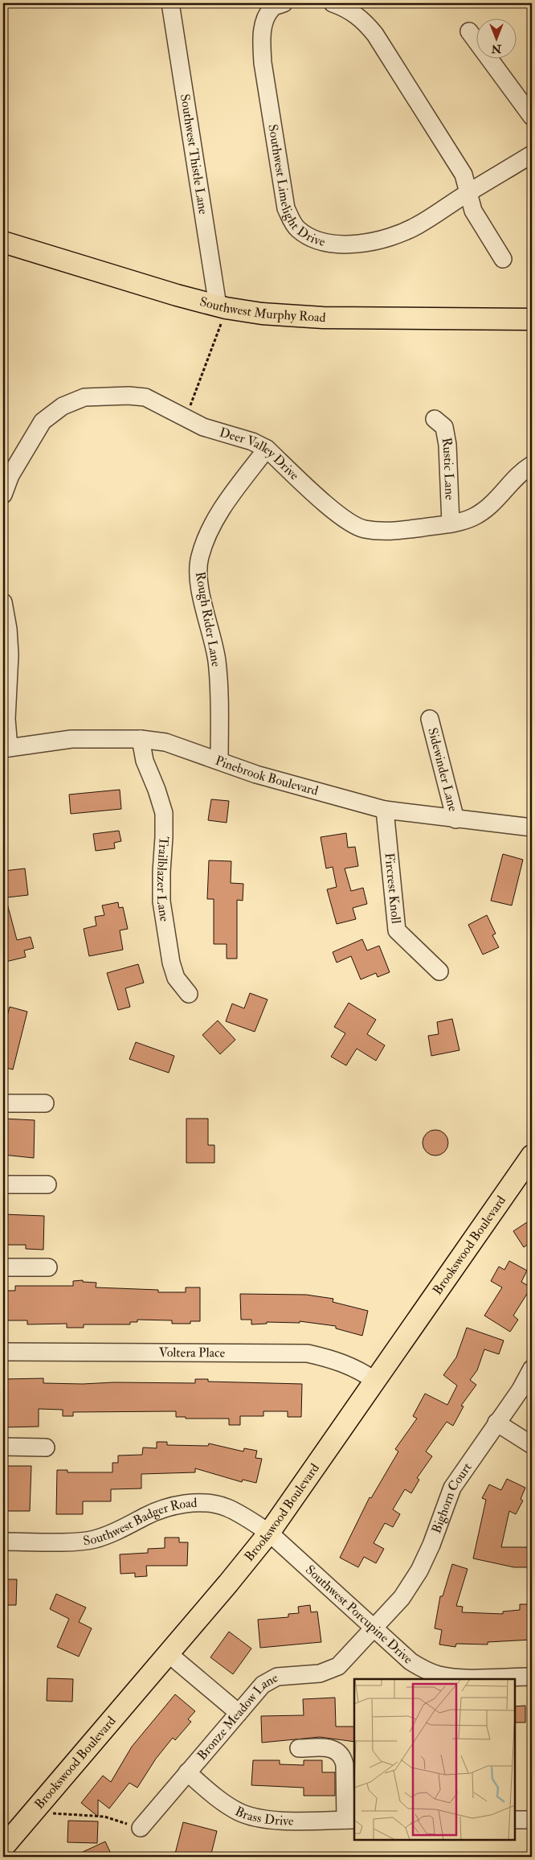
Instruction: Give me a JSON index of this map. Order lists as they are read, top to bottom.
{
  "streets": {
    "main road": ["Southwest Murphy Road", "Brookswood Boulevard"],
    "street": [
      "Southwest Thistle Lane",
      "Southwest Limelight Drive",
      "Deer Valley Drive",
      "Rustic Lane",
      "Rough Rider Lane",
      "Sidewinder Lane",
      "Pinebrook Boulevard",
      "Trailblazer Lane",
      "Fircrest Knoll",
      "Voltera Place",
      "Bighorn Court",
      "Southwest Badger Road",
      "Southwest Porcupine Drive",
      "Bronze Meadow Lane",
      "Brass Drive"
    ]
  },
  "crossings": [
    ["Southwest Thistle Lane", "Southwest Murphy Road"],
    ["Deer Valley Drive", "Rustic Lane"],
    ["Deer Valley Drive", "Rough Rider Lane"],
    ["Rough Rider Lane", "Pinebrook Boulevard"],
    ["Sidewinder Lane", "Pinebrook Boulevard"],
    ["Pinebrook Boulevard", "Trailblazer Lane"],
    ["Pinebrook Boulevard", "Fircrest Knoll"],
    ["Brookswood Boulevard", "Voltera Place"],
    ["Brookswood Boulevard", "Southwest Badger Road"],
    ["Brookswood Boulevard", "Southwest Porcupine Drive"],
    ["Bighorn Court", "Southwest Porcupine Drive"],
    ["Bighorn Court", "Bronze Meadow Lane"],
    ["Southwest Badger Road", "Southwest Porcupine Drive"],
    ["Southwest Porcupine Drive", "Bronze Meadow Lane"],
    ["Bronze Meadow Lane", "Brass Drive"]
  ],
  "north": "bottom"
}
